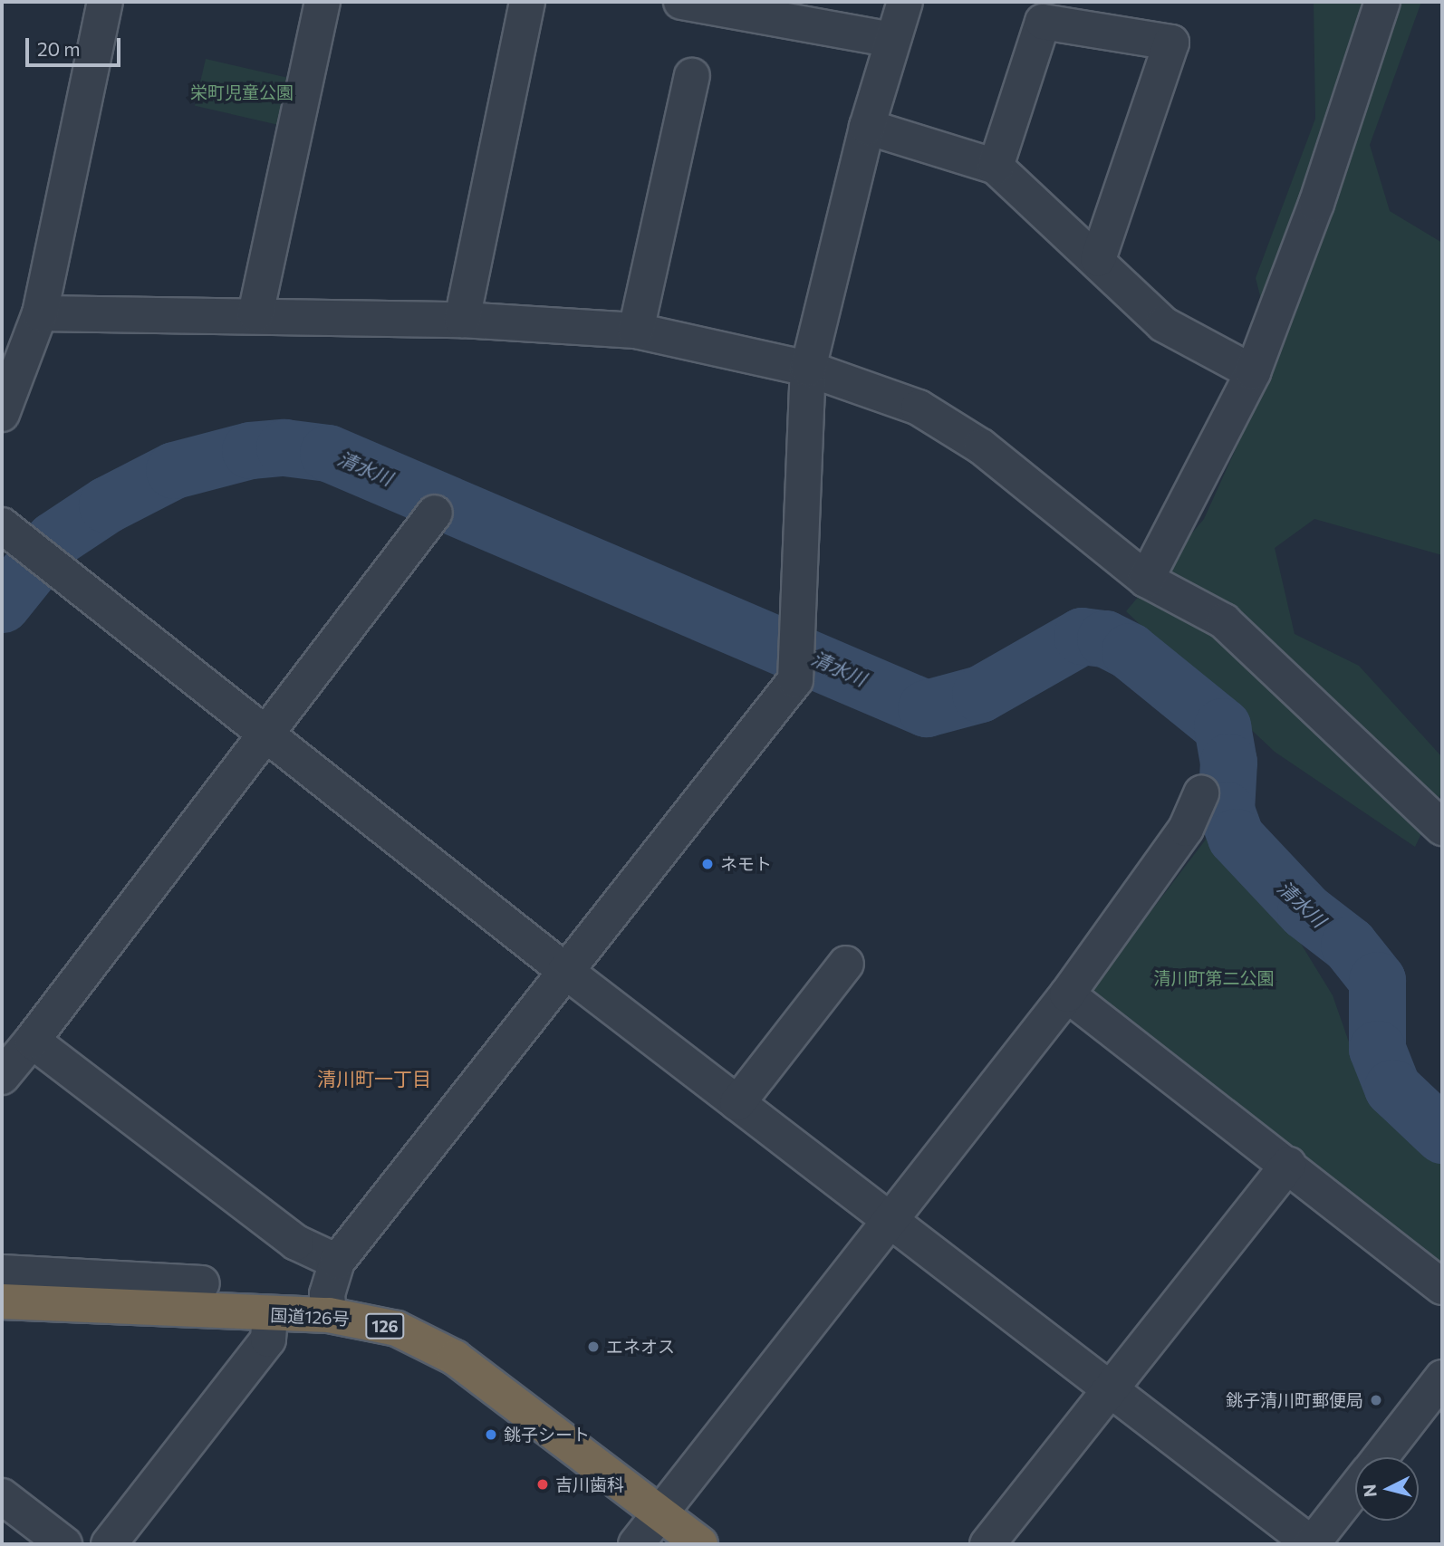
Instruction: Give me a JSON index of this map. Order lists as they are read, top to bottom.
{
  "streets": {
    "highway": ["国道126号", "126"]
  },
  "districts": ["清川町一丁目"],
  "water": ["清水川"],
  "parks": ["栄町児童公園", "清川町第二公園"],
  "places": [
    "ネモト",
    "エネオス",
    "銚子清川町郵便局",
    "銚子シート",
    "吉川歯科"
  ],
  "scale_bar": "20 m",
  "north": "left"
}
